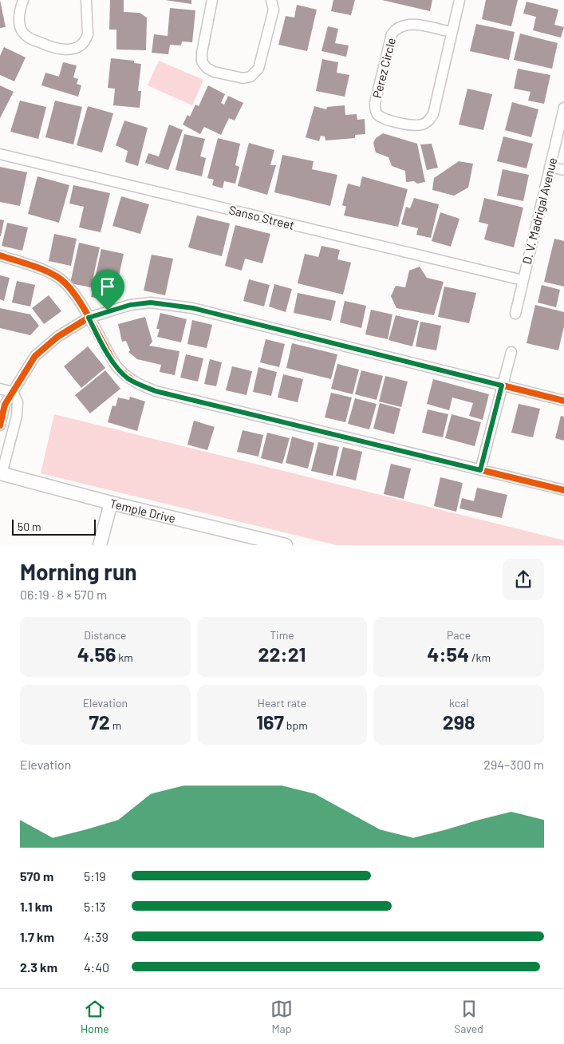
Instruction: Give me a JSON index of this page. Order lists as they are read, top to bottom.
{
  "streets": {
    "street": [
      "Perez Circle",
      "D. V. Madrigal Avenue",
      "Sanso Street",
      "Temple Drive"
    ]
  },
  "crossings": [
    ["D. V. Madrigal Avenue", "Sanso Street"]
  ],
  "scale_bar": "50 m",
  "page": {
    "scale": "50 m",
    "heading": ["Morning run", "06:19 · 8 × 570 m"],
    "stats": [
      ["Distance", "4.56 km"],
      ["Time", "22:21"],
      ["Pace", "4:54 /km"],
      ["Elevation", "72 m"],
      ["Heart rate", "167 bpm"],
      ["kcal", "298"]
    ],
    "chart": ["Elevation", "294–300 m"],
    "list": [
      {
        "name": "570 m",
        "note": "5:19"
      },
      {
        "name": "1.1 km",
        "note": "5:13"
      },
      {
        "name": "1.7 km",
        "note": "4:39"
      },
      {
        "name": "2.3 km",
        "note": "4:40"
      }
    ],
    "tabs": ["Home", "Map", "Saved"]
  }
}
